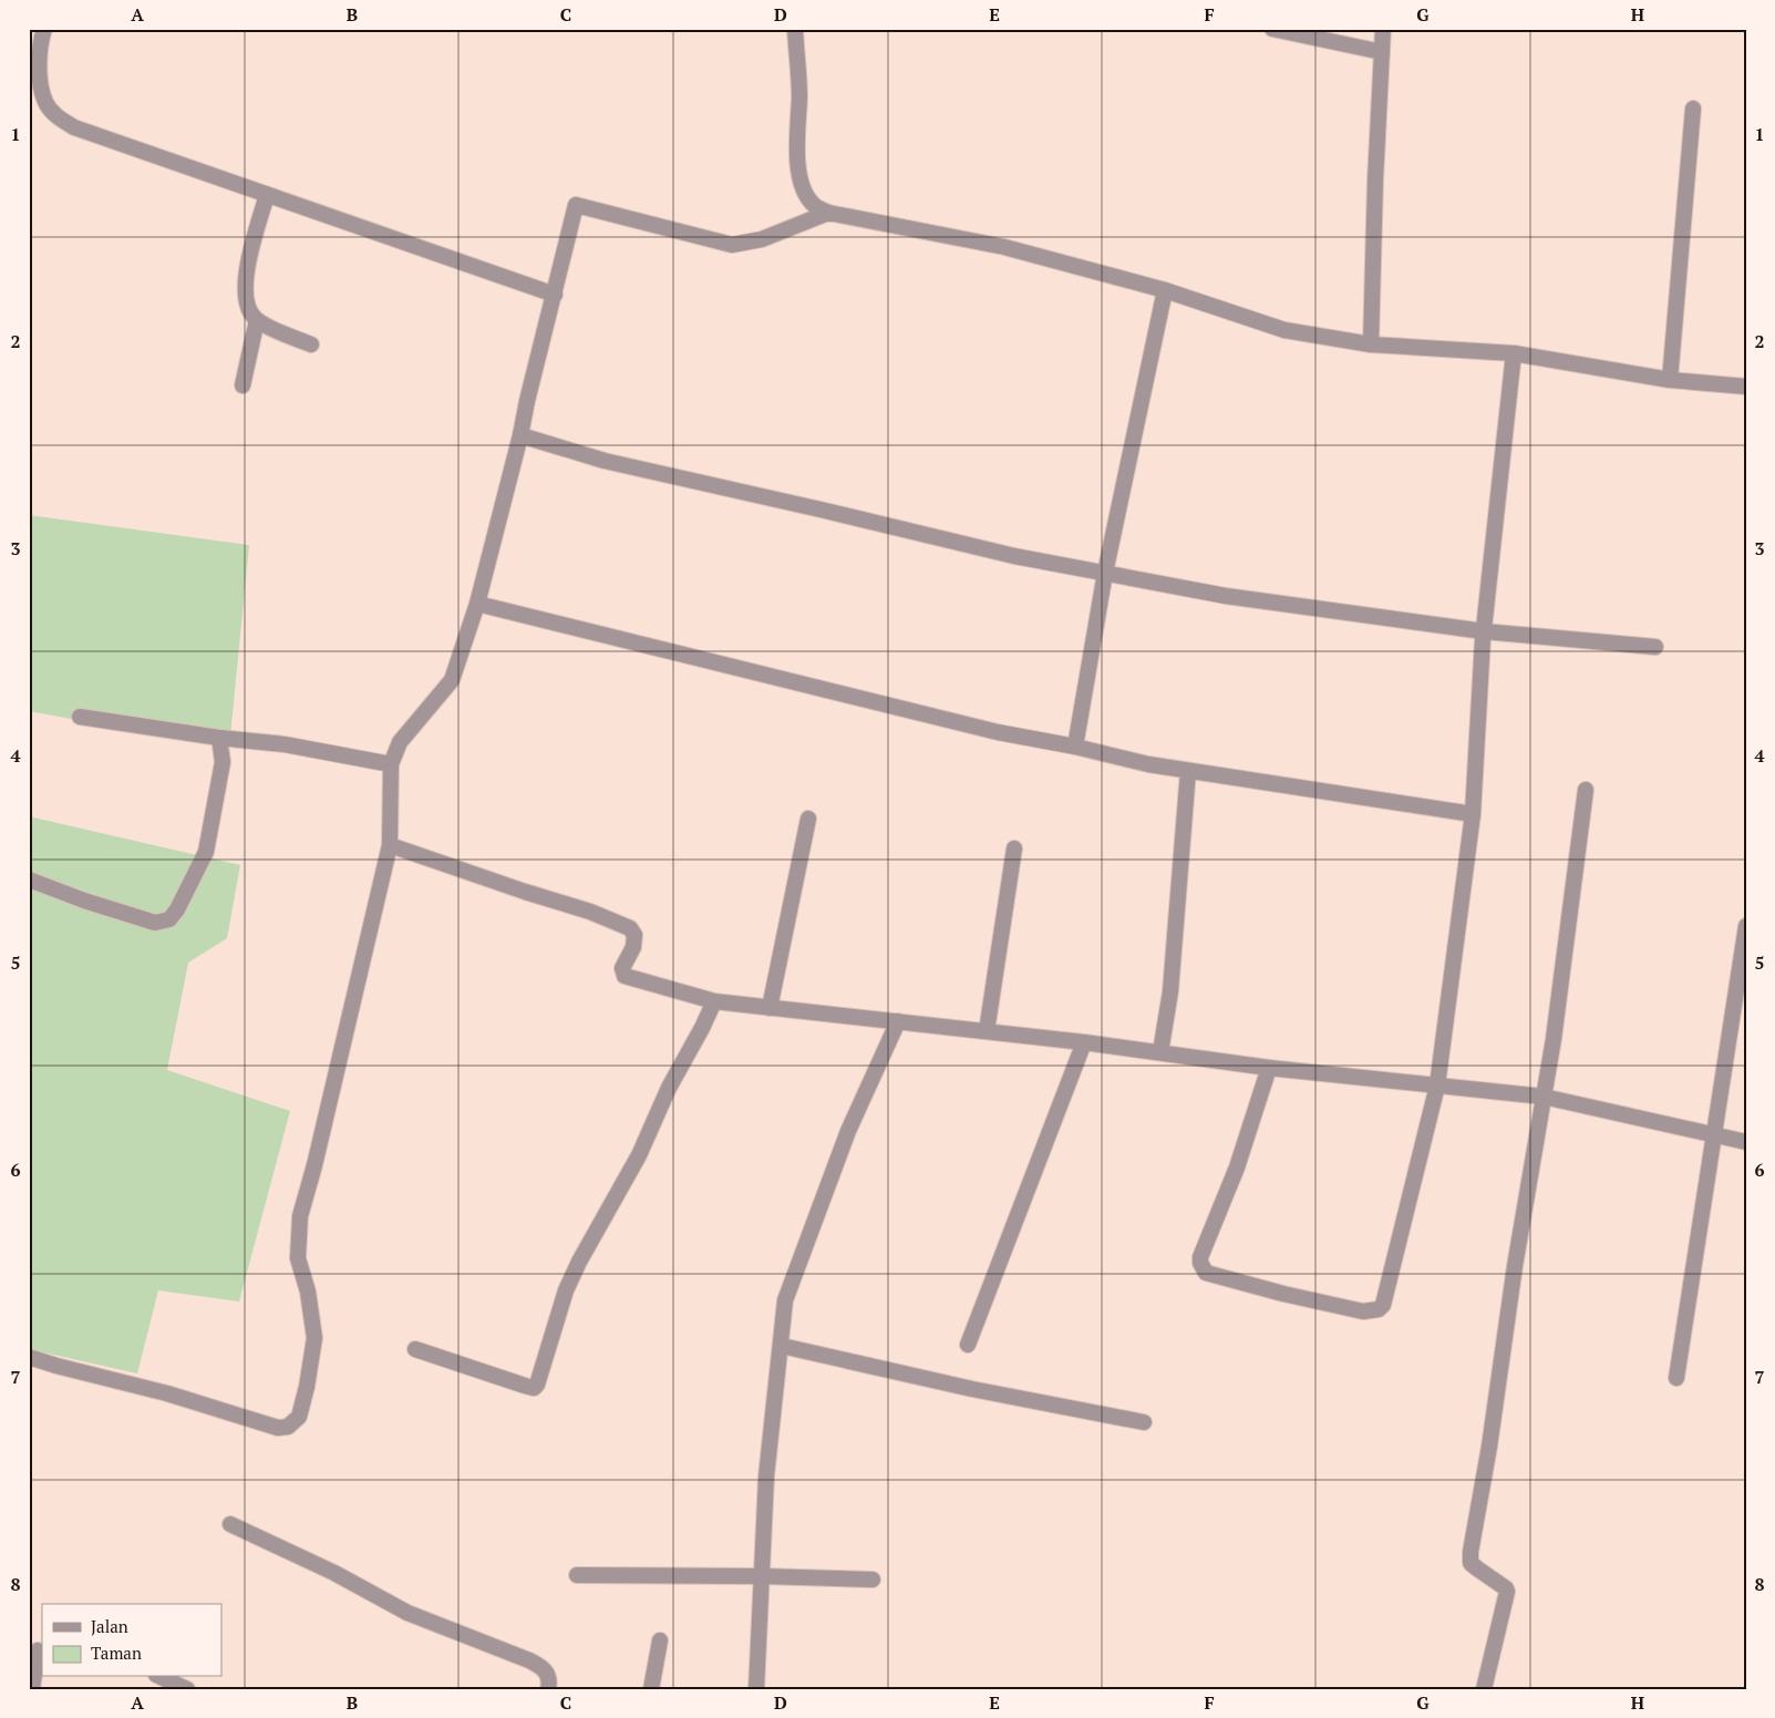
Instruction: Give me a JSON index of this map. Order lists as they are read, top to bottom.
{
  "legend": ["Jalan", "Taman"],
  "grid": {
    "columns": [
      "A",
      "B",
      "C",
      "D",
      "E",
      "F",
      "G",
      "H"
    ],
    "rows": [
      "1",
      "2",
      "3",
      "4",
      "5",
      "6",
      "7",
      "8"
    ]
  }
}
